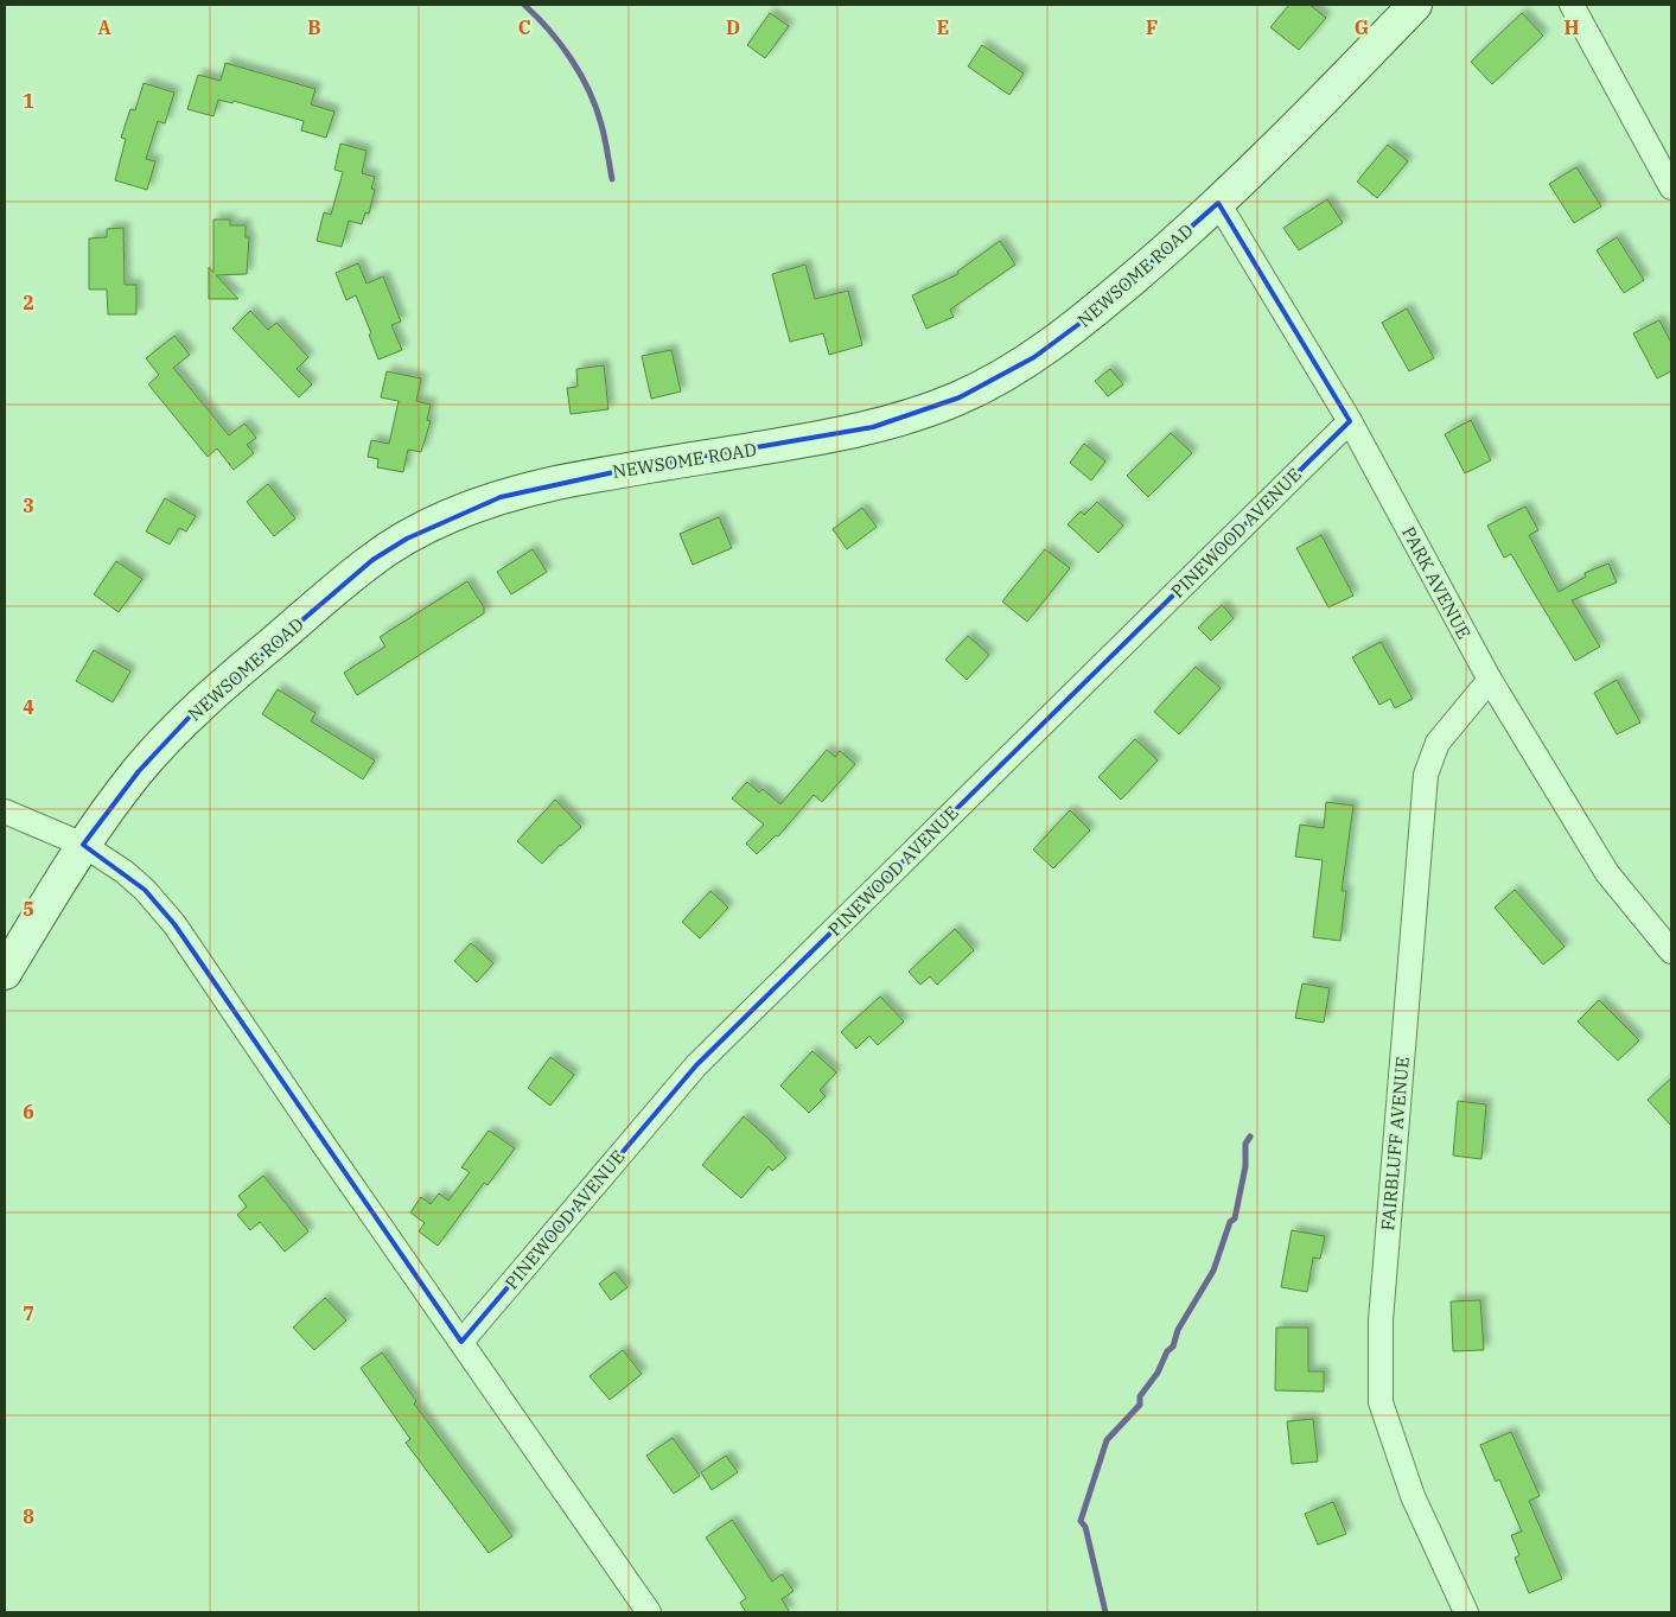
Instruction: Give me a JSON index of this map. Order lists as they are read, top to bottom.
{
  "streets": {
    "street": [
      "NEWSOME ROAD",
      "PINEWOOD AVENUE",
      "PARK AVENUE",
      "FAIRBLUFF AVENUE"
    ]
  },
  "crossings": [
    ["NEWSOME ROAD", "PARK AVENUE"],
    ["PINEWOOD AVENUE", "PARK AVENUE"],
    ["PARK AVENUE", "FAIRBLUFF AVENUE"]
  ],
  "grid": {
    "columns": [
      "A",
      "B",
      "C",
      "D",
      "E",
      "F",
      "G",
      "H"
    ],
    "rows": [
      "1",
      "2",
      "3",
      "4",
      "5",
      "6",
      "7",
      "8"
    ]
  }
}
